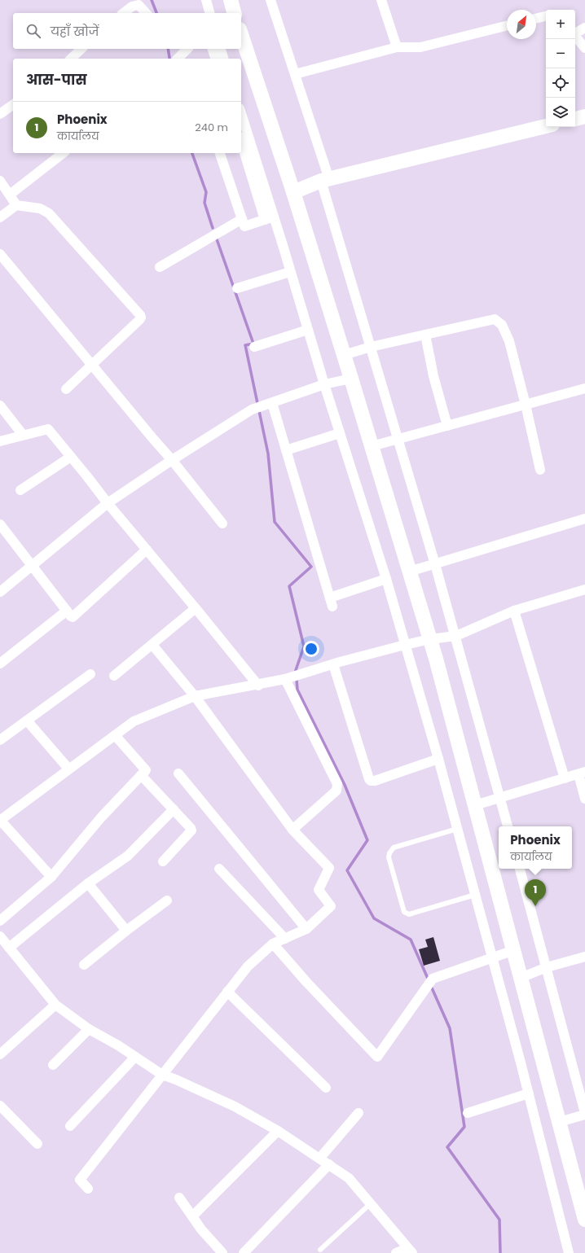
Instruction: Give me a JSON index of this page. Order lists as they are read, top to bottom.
{
  "north": "top right",
  "page": {
    "map_buttons": ["+", "−"],
    "search": "यहाँ खोजें",
    "heading": "आस-पास",
    "list": [
      {
        "mark": "1",
        "name": "Phoenix",
        "note": "कार्यालय",
        "value": "240 m"
      }
    ],
    "popup": ["Phoenix", "कार्यालय"],
    "pins": "1"
  }
}
